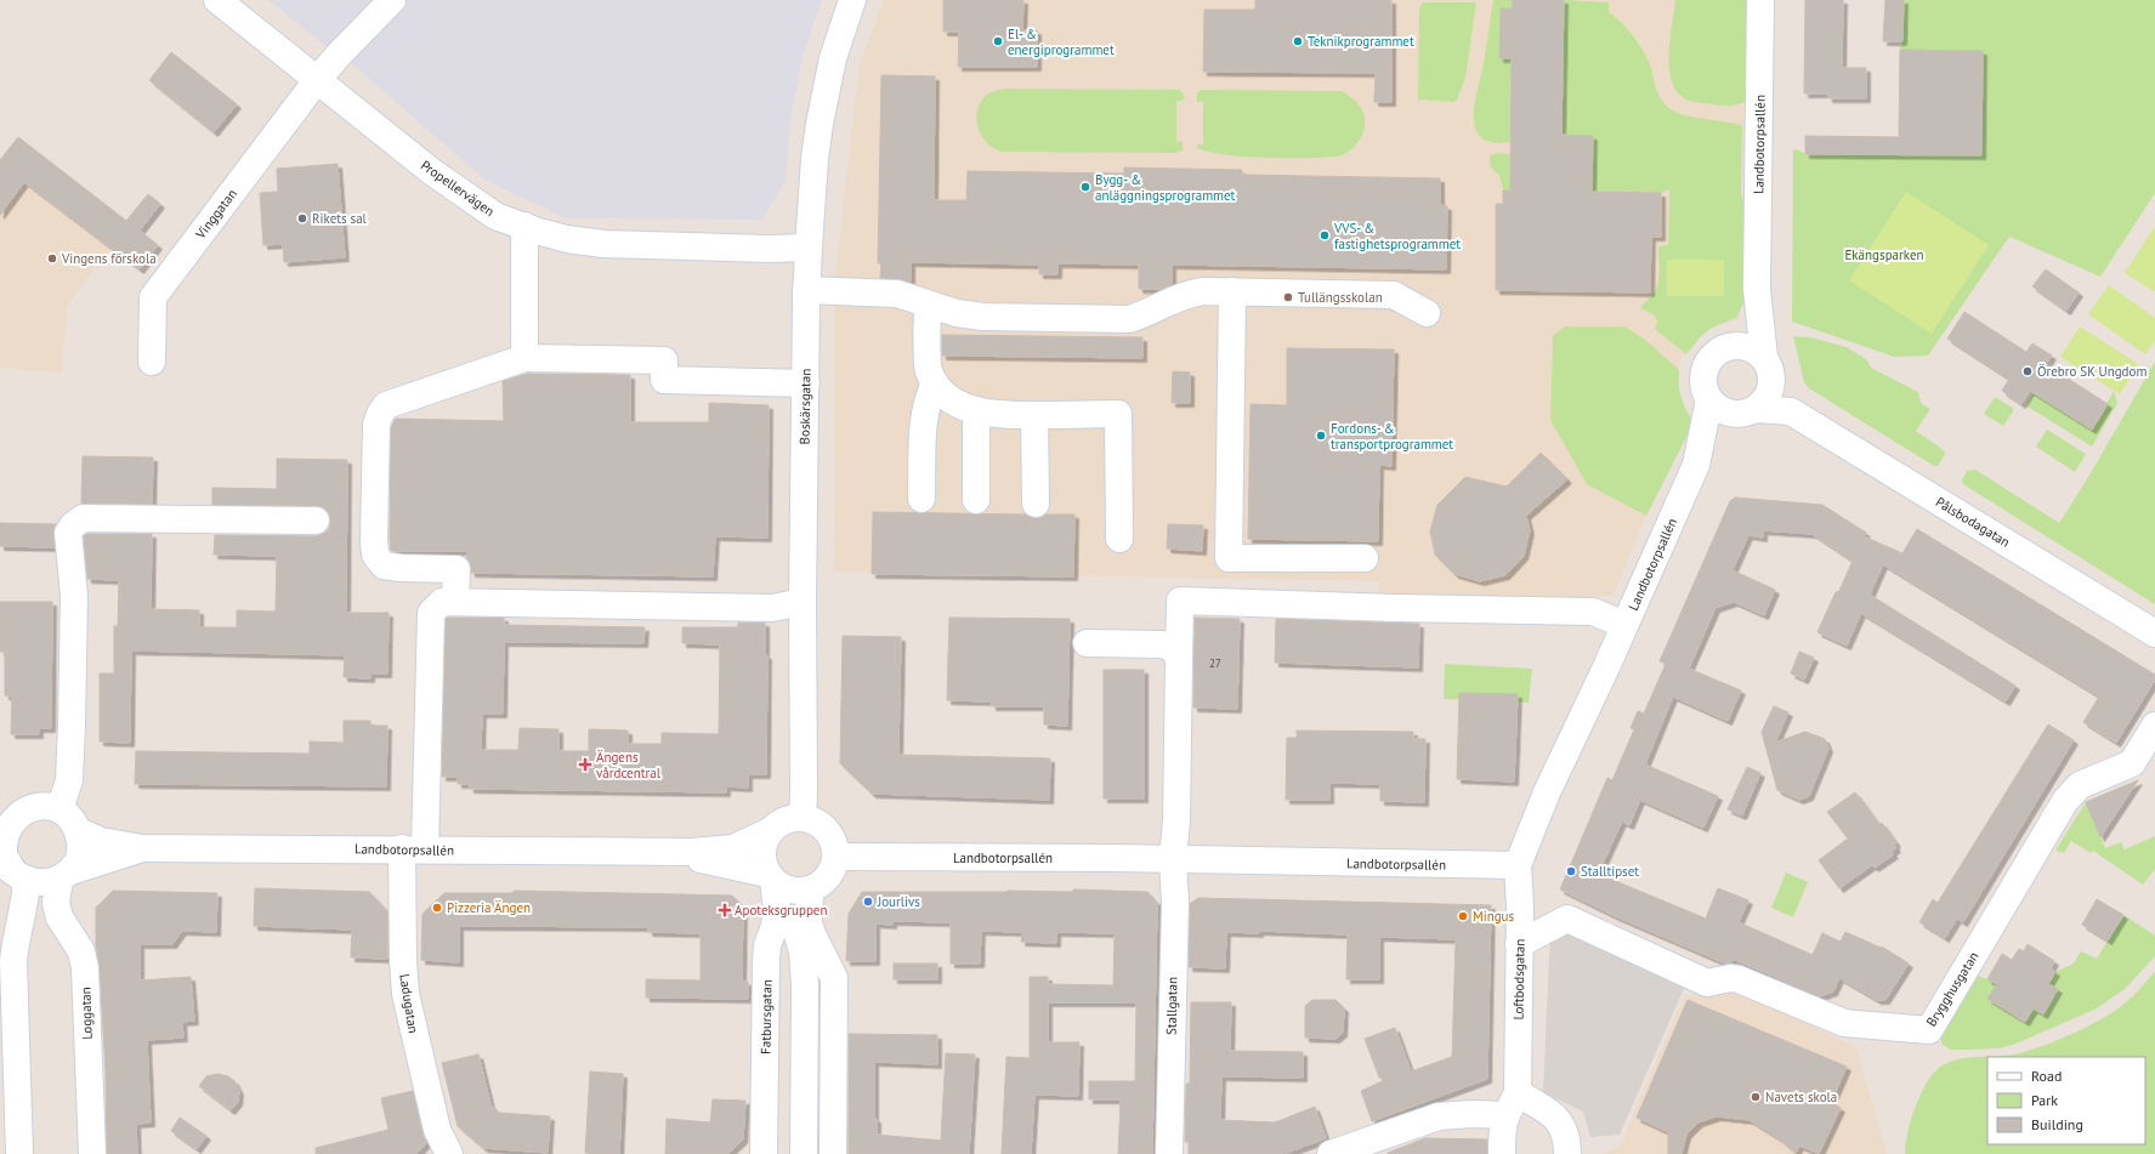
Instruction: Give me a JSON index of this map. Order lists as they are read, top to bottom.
{
  "streets": {
    "street": [
      "Landbotorpsallén",
      "Propellervägen",
      "Vinggatan",
      "Boskärsgatan",
      "Pålsbodagatan",
      "Loftbodsgatan",
      "Brygghusgatan",
      "Ladugatan",
      "Stallgatan",
      "Loggatan",
      "Fatbursgatan"
    ]
  },
  "crossings": [
    ["Landbotorpsallén", "Boskärsgatan"],
    ["Landbotorpsallén", "Pålsbodagatan"],
    ["Landbotorpsallén", "Loftbodsgatan"],
    ["Landbotorpsallén", "Ladugatan"],
    ["Landbotorpsallén", "Stallgatan"],
    ["Landbotorpsallén", "Loggatan"],
    ["Landbotorpsallén", "Fatbursgatan"],
    ["Propellervägen", "Vinggatan"],
    ["Propellervägen", "Boskärsgatan"],
    ["Boskärsgatan", "Fatbursgatan"],
    ["Loftbodsgatan", "Brygghusgatan"]
  ],
  "parks": ["Ekängsparken"],
  "places": {
    "other": [
      "El- & energiprogrammet",
      "Teknikprogrammet",
      "Bygg- & anläggningsprogrammet",
      "Rikets sal",
      "VVS- & fastighetsprogrammet",
      "Vingens förskola",
      "Tullängsskolan",
      "Örebro SK Ungdom",
      "Fordons- & transportprogrammet",
      "Stalltipset",
      "Jourlivs",
      "Pizzeria Ängen",
      "Mingus",
      "Navets skola"
    ],
    "health": ["Ängens vårdcentral", "Apoteksgruppen"]
  },
  "house_numbers": ["27"],
  "legend": ["Road", "Park", "Building"]
}
